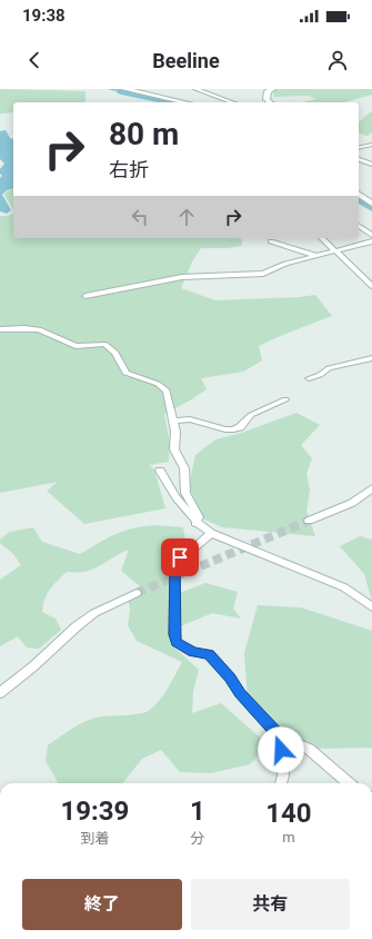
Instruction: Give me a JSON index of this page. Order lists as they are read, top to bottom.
{
  "page": {
    "status": "19:38",
    "header": "Beeline",
    "turn": ["80 m", "右折"],
    "eta": [
      "19:39",
      "到着",
      "1",
      "分",
      "140",
      "m"
    ],
    "buttons": ["終了", "共有"]
  }
}
